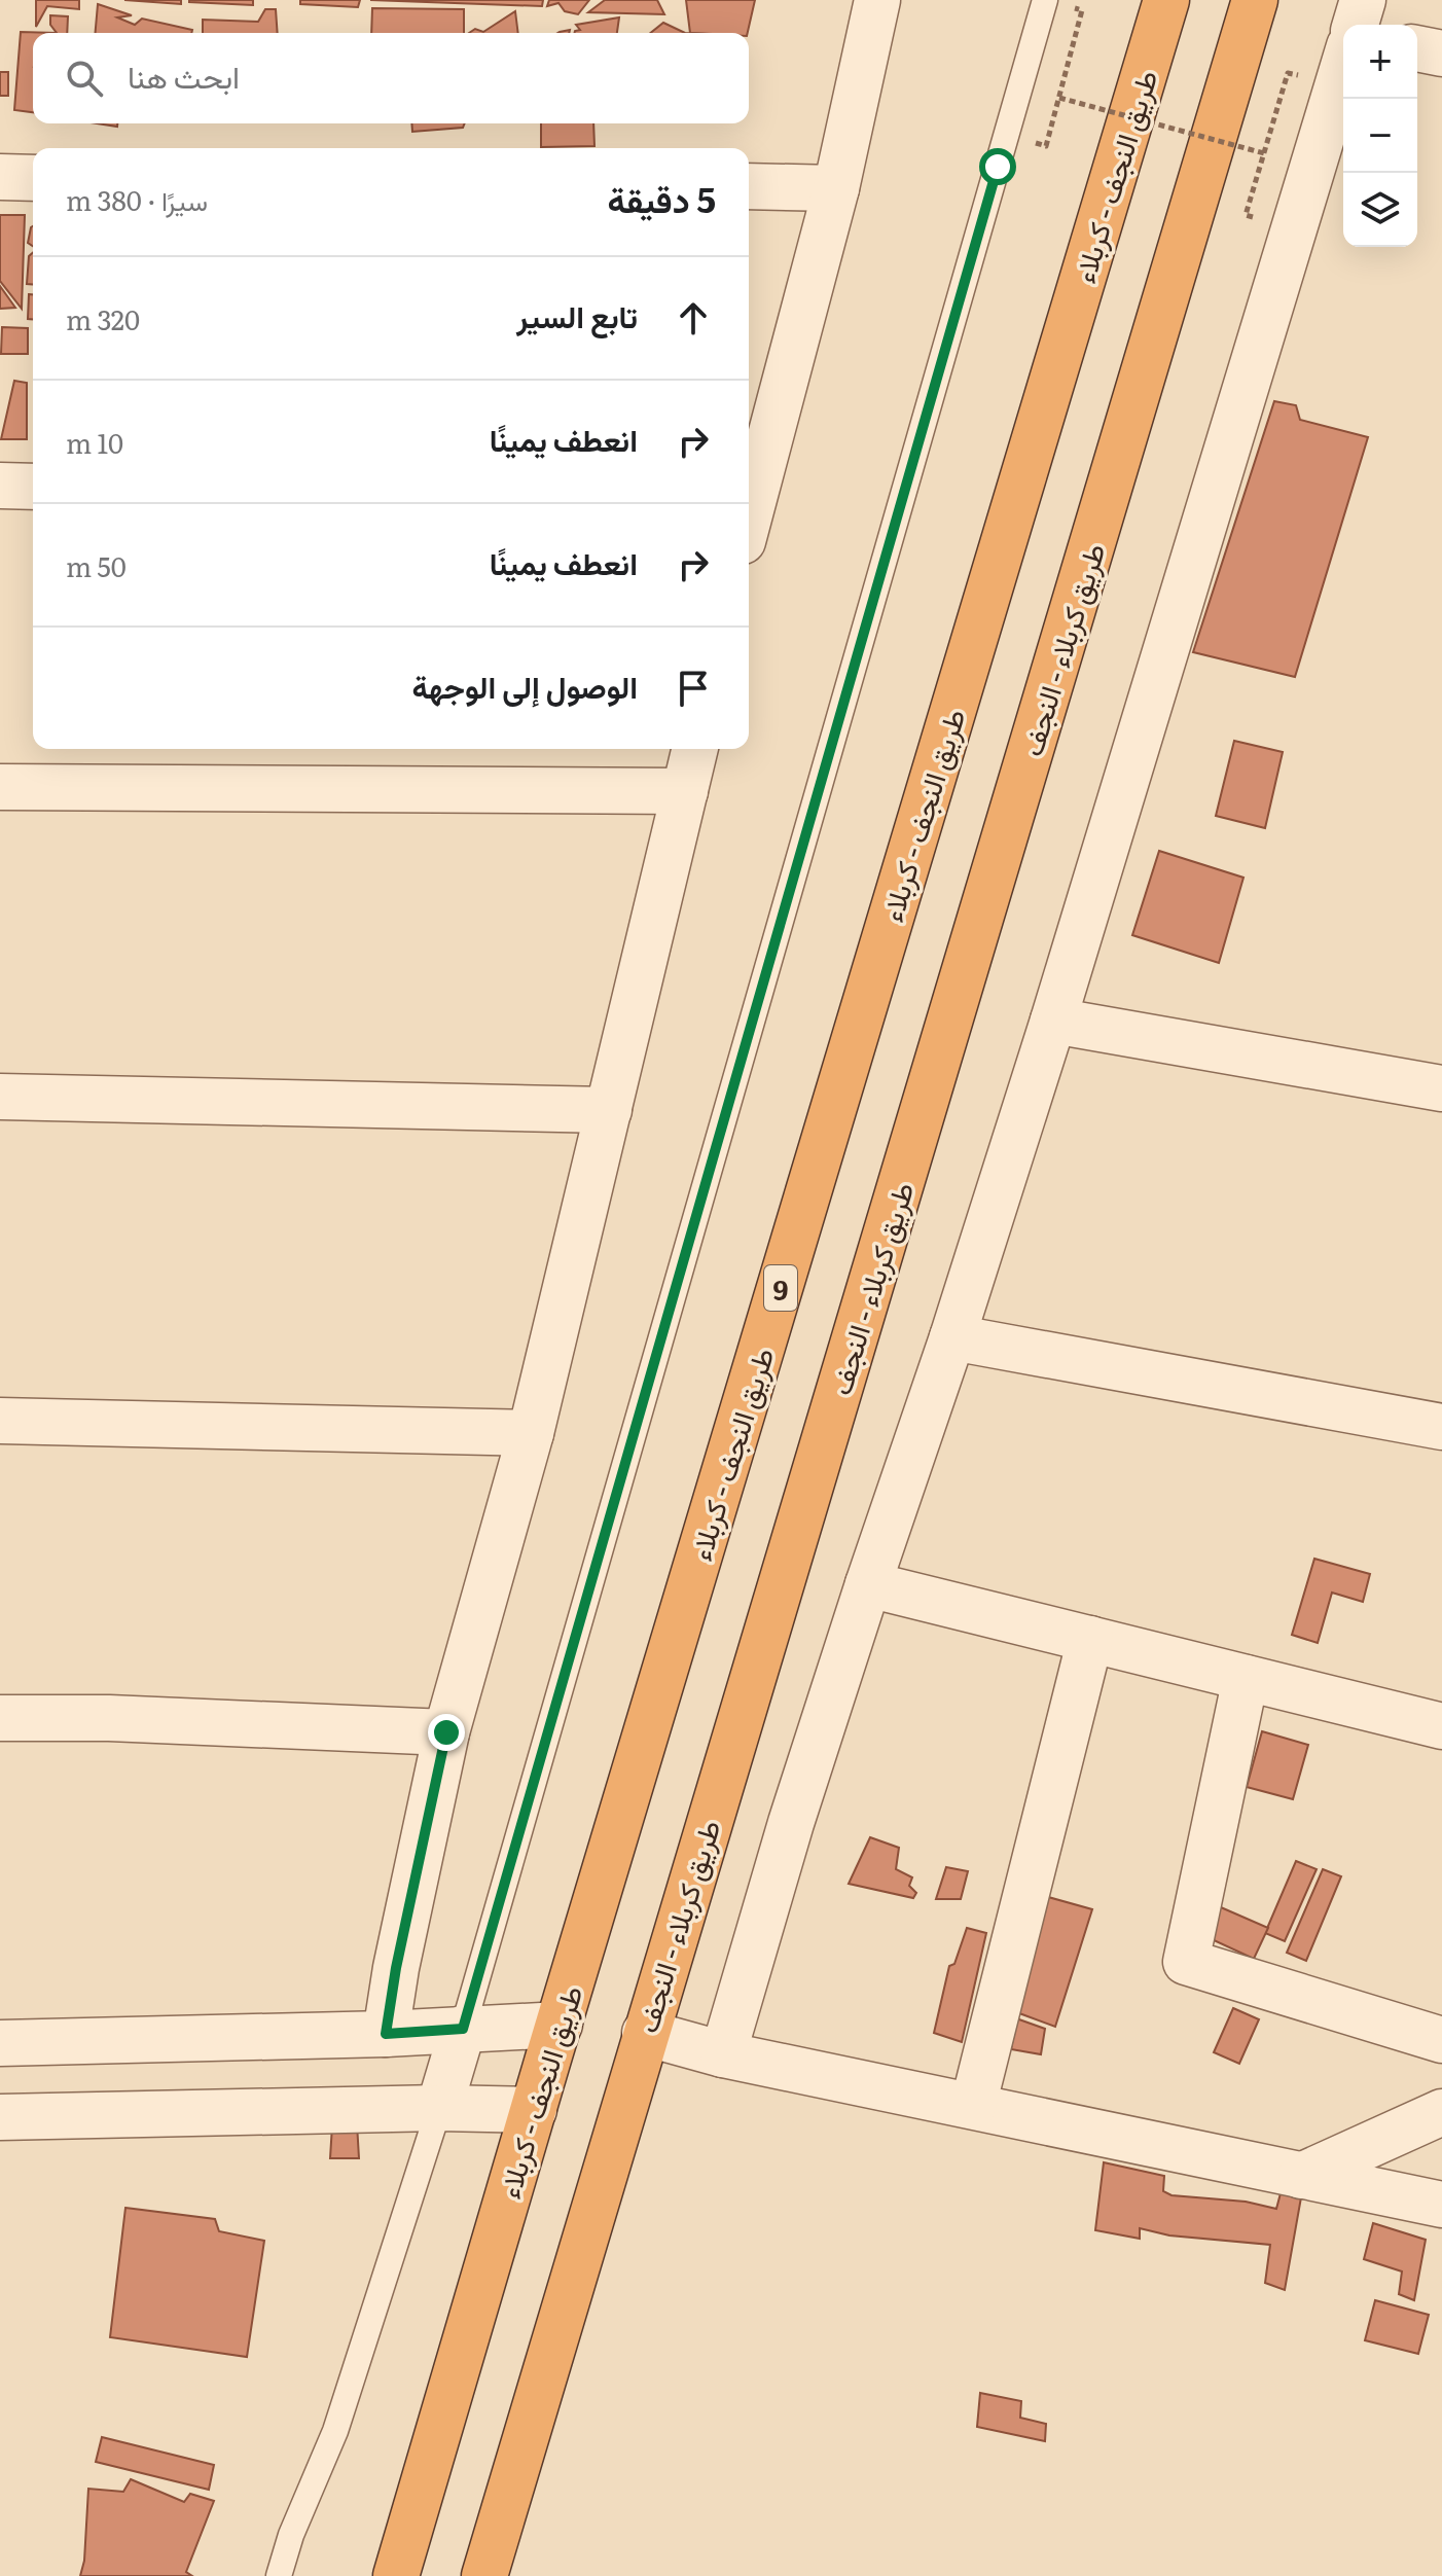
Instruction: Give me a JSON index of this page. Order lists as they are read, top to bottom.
{
  "streets": {
    "highway": ["طريق النجف - کربلاء", "طريق کربلاء - النجف", "9"]
  },
  "page": {
    "map_buttons": ["+", "−"],
    "search": "ابحث هنا",
    "heading": ["5 دقيقة", "سيرًا · 380 m"],
    "list": [
      ["تابع السير", "320 m"],
      ["انعطف يمينًا", "10 m"],
      ["انعطف يمينًا", "50 m"],
      "الوصول إلى الوجهة"
    ]
  }
}
